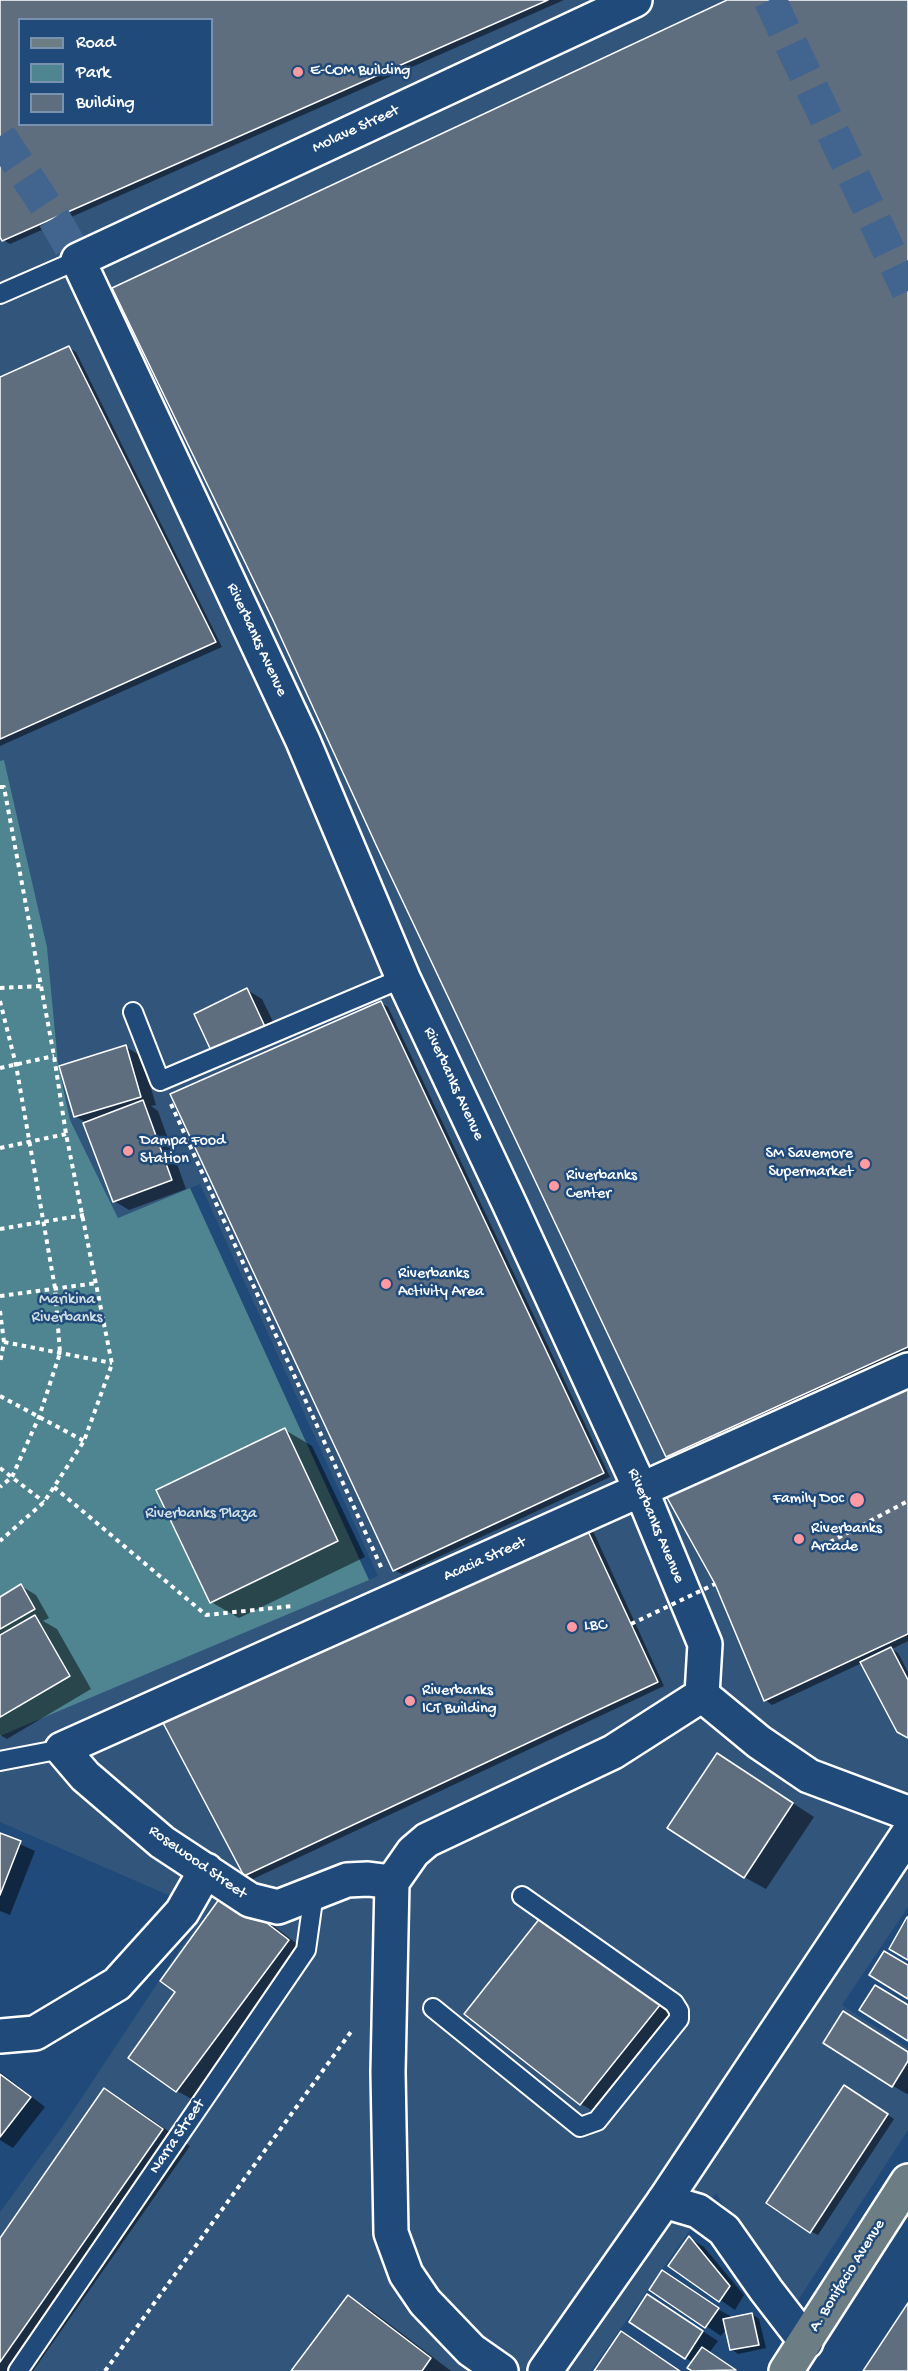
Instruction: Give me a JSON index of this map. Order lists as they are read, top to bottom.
{
  "streets": {
    "main road": ["A. Bonifacio Avenue"],
    "street": [
      "Molave Street",
      "Riverbanks Avenue",
      "Acacia Street",
      "Rosewood Street"
    ],
    "lane": ["Narra Street"]
  },
  "crossings": [
    ["Molave Street", "Riverbanks Avenue"],
    ["Riverbanks Avenue", "Acacia Street"],
    ["Acacia Street", "Rosewood Street"],
    ["Rosewood Street", "Narra Street"]
  ],
  "parks": ["Marikina Riverbanks", "Riverbanks Plaza"],
  "places": [
    "E-COM Building",
    "Dampa Food Station",
    "SM Savemore Supermarket",
    "Riverbanks Center",
    "Riverbanks Activity Area",
    "Family Doc",
    "Riverbanks Arcade",
    "LBC",
    "Riverbanks ICT Building"
  ],
  "legend": ["Road", "Park", "Building"]
}
